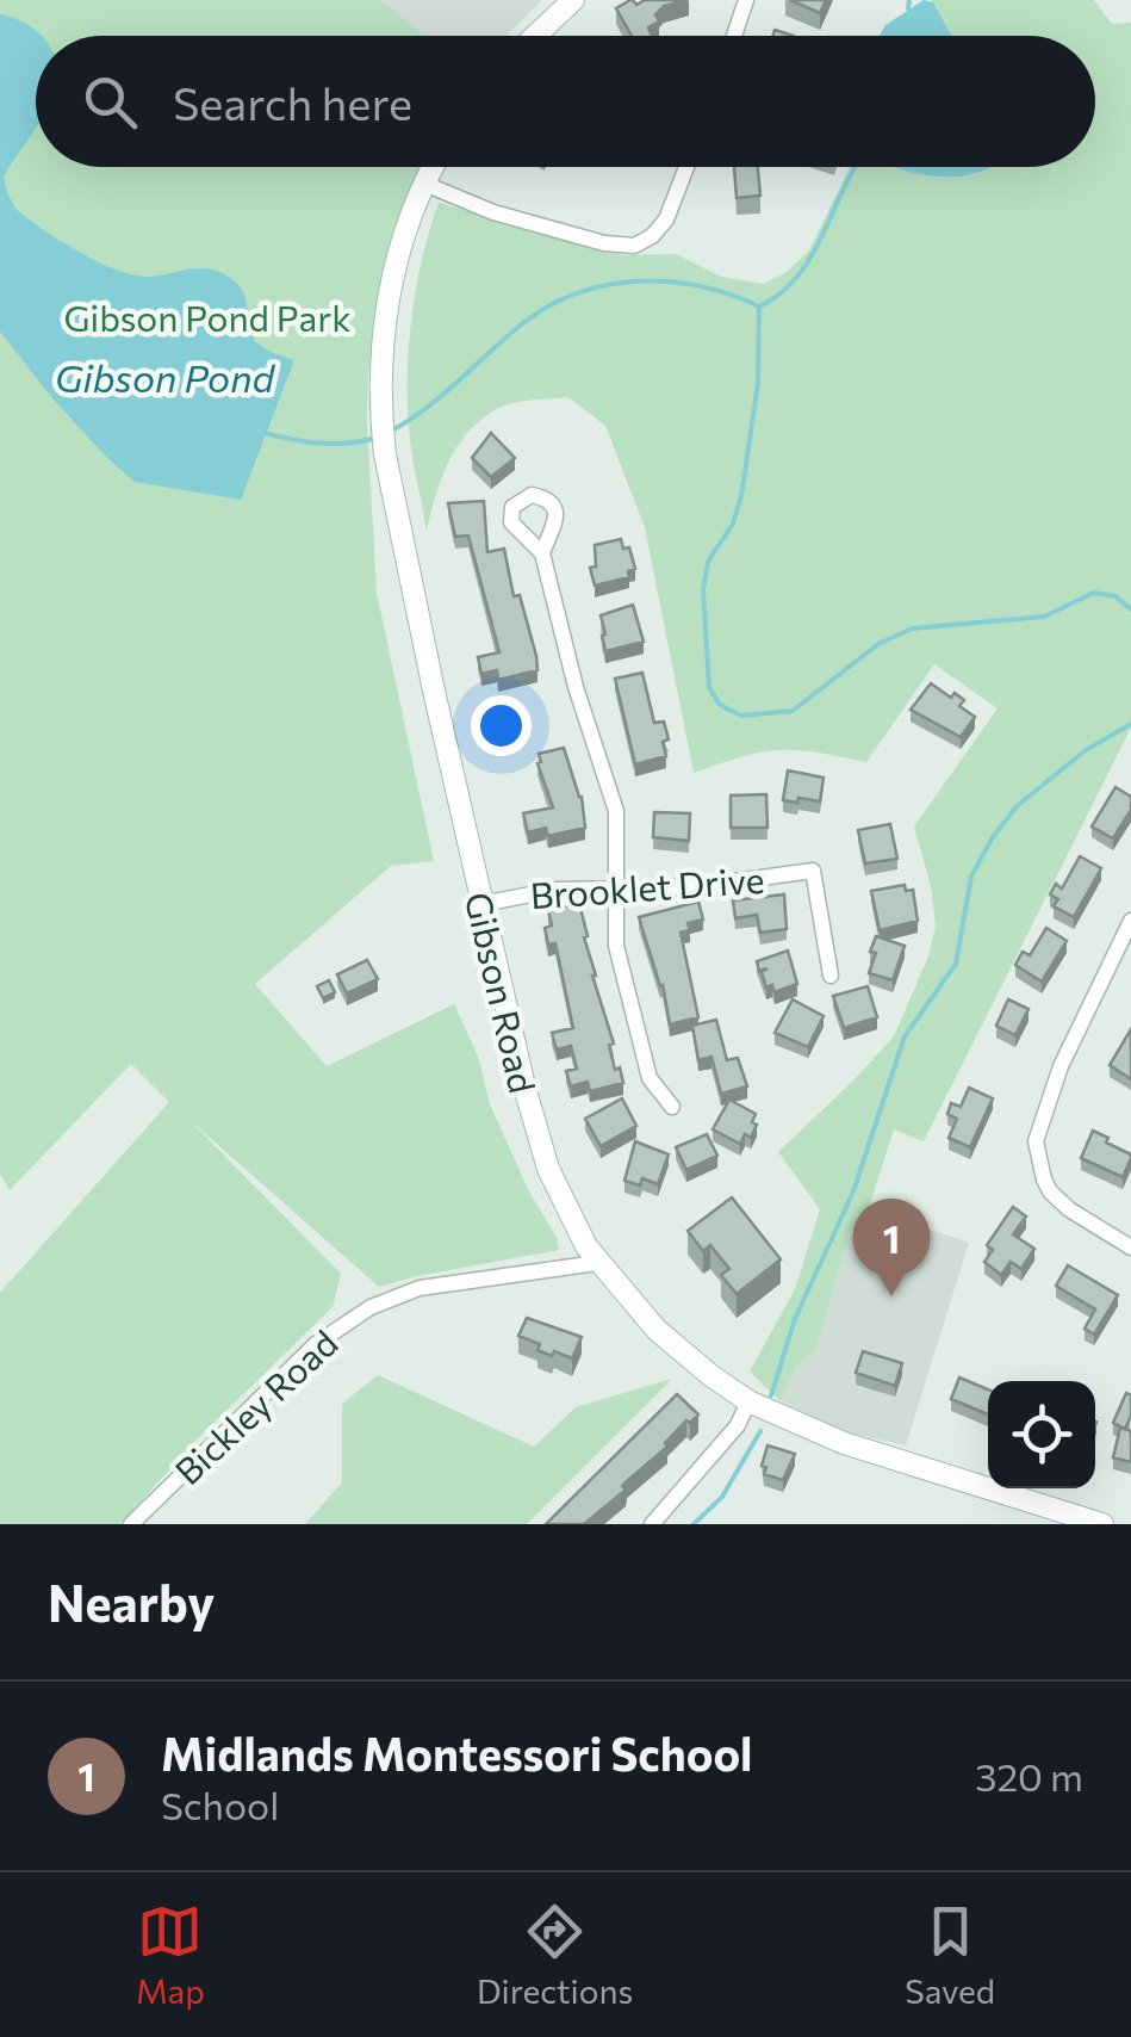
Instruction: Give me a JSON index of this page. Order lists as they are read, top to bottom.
{
  "streets": {
    "street": ["Brooklet Drive", "Gibson Road", "Bickley Road"]
  },
  "crossings": [
    ["Brooklet Drive", "Gibson Road"],
    ["Gibson Road", "Bickley Road"]
  ],
  "water": ["Gibson Pond"],
  "parks": ["Gibson Pond Park"],
  "page": {
    "search": "Search here",
    "pins": "1",
    "heading": "Nearby",
    "list": [
      {
        "mark": "1",
        "name": "Midlands Montessori School",
        "note": "School",
        "value": "320 m"
      }
    ],
    "nav": ["Map", "Directions", "Saved"]
  }
}
